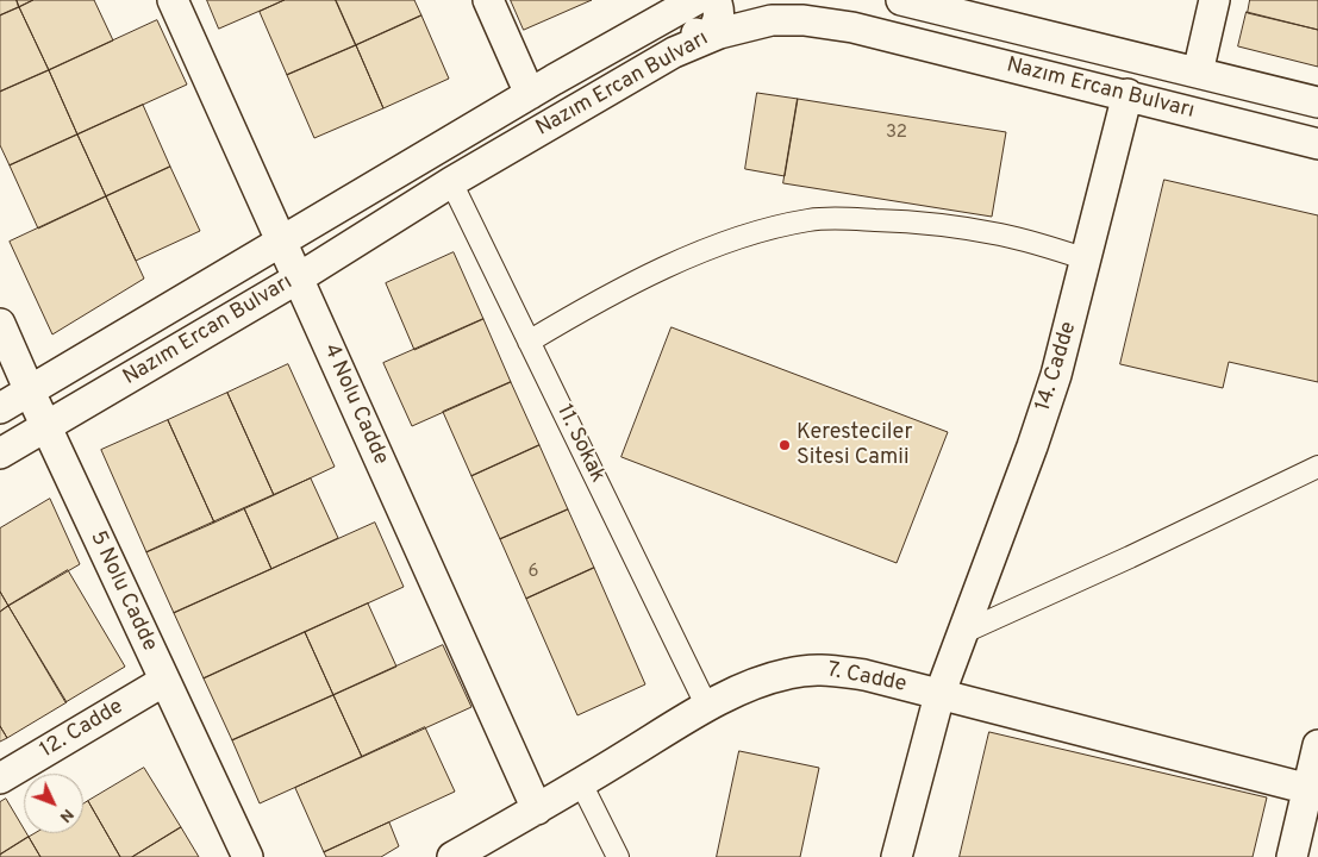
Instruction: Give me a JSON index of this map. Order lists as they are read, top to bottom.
{
  "streets": {
    "street": [
      "Nazım Ercan Bulvarı",
      "14. Cadde",
      "4 Nolu Cadde",
      "11. Sokak",
      "5 Nolu Cadde",
      "7. Cadde",
      "12. Cadde"
    ]
  },
  "crossings": [
    ["Nazım Ercan Bulvarı", "14. Cadde"],
    ["Nazım Ercan Bulvarı", "4 Nolu Cadde"],
    ["Nazım Ercan Bulvarı", "11. Sokak"],
    ["Nazım Ercan Bulvarı", "5 Nolu Cadde"],
    ["14. Cadde", "7. Cadde"],
    ["4 Nolu Cadde", "7. Cadde"],
    ["11. Sokak", "7. Cadde"],
    ["5 Nolu Cadde", "12. Cadde"]
  ],
  "places": ["Keresteciler Sitesi Camii"],
  "house_numbers": ["32", "6"],
  "north": "bottom right"
}
